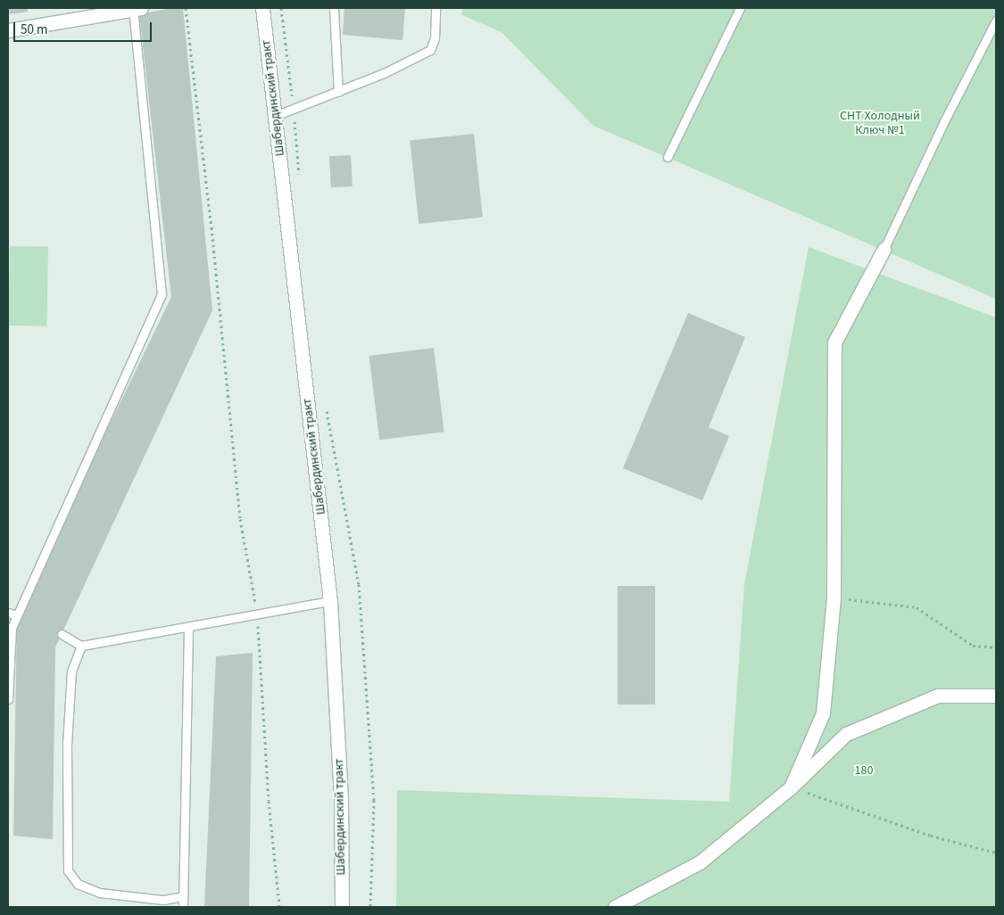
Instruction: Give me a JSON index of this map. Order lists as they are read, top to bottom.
{
  "streets": {
    "street": ["Шабердинский тракт"]
  },
  "parks": ["СНТ Холодный Ключ №1", "180"],
  "scale_bar": "50 m"
}
